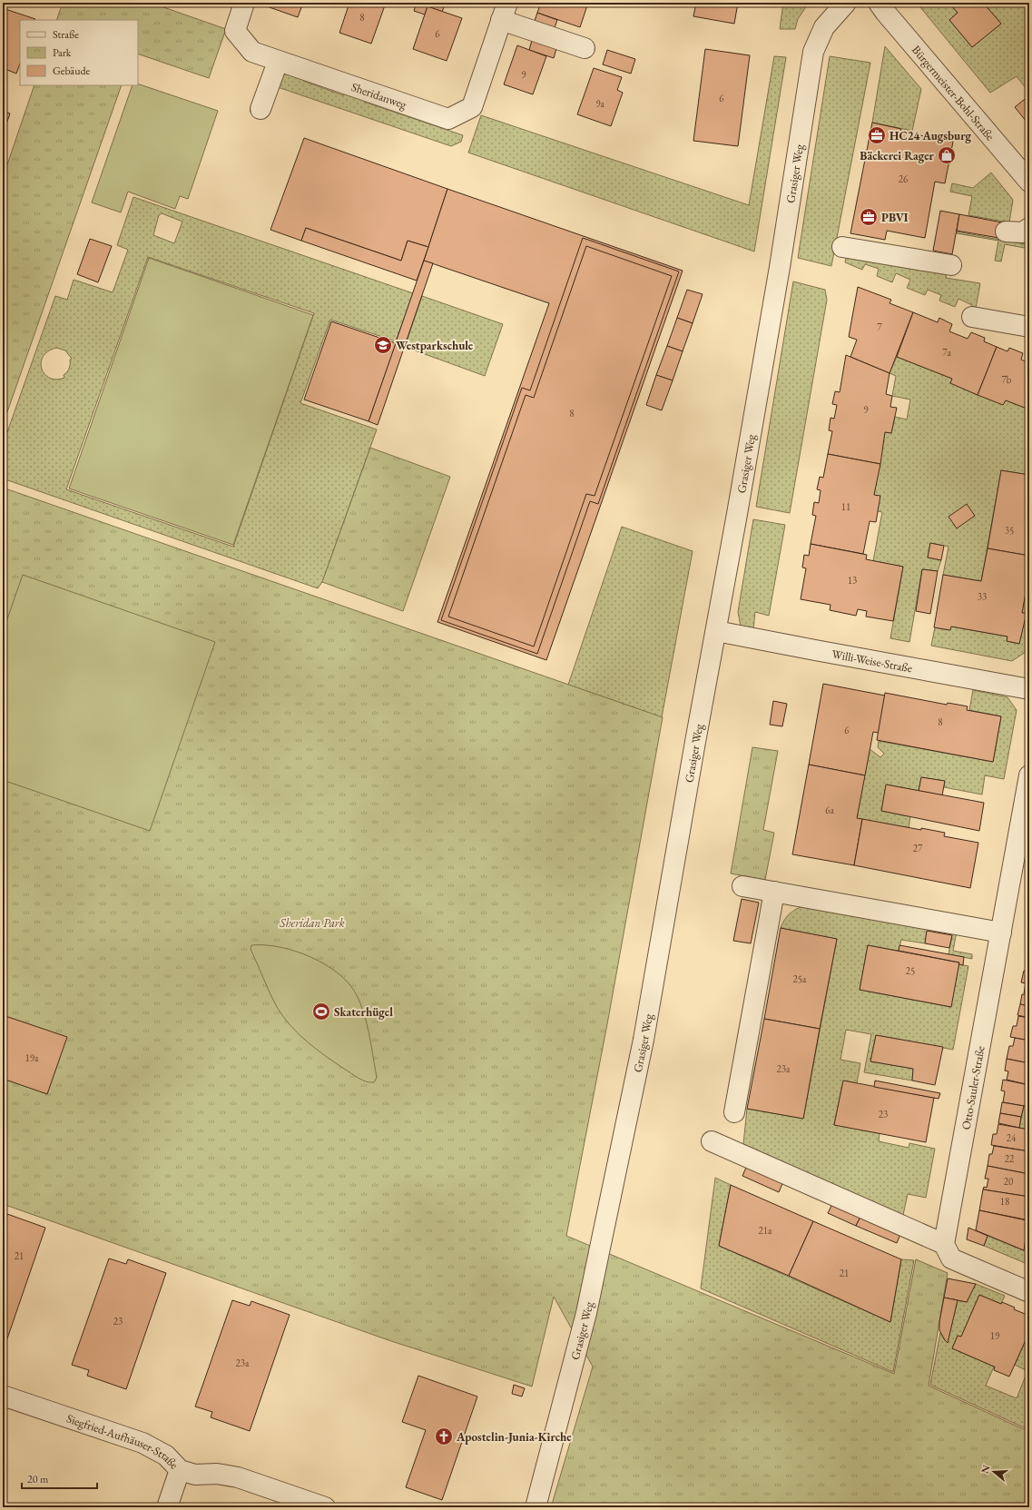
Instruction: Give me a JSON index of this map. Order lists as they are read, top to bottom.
{
  "streets": {
    "street": [
      "Bürgermeister-Bohl-Straße",
      "Sheridanweg",
      "Grasiger Weg",
      "Willi-Weise-Straße",
      "Otto-Sauler-Straße",
      "Siegfried-Aufhäuser-Straße"
    ]
  },
  "crossings": [
    ["Grasiger Weg", "Willi-Weise-Straße"]
  ],
  "parks": ["Sheridan Park"],
  "places": {
    "office": ["HC24 Augsburg", "PBVI"],
    "shop": ["Bäckerei Rager"],
    "school or university": ["Westparkschule"],
    "sports": ["Skaterhügel"],
    "church": ["Apostelin-Junia-Kirche"]
  },
  "house_numbers": [
    "8",
    "6",
    "9",
    "6",
    "9a",
    "26",
    "7",
    "7a",
    "7b",
    "9",
    "8",
    "11",
    "35",
    "13",
    "33",
    "8",
    "6",
    "6a",
    "27",
    "25",
    "25a",
    "19a",
    "23a",
    "23",
    "24",
    "22",
    "20",
    "18",
    "21a",
    "21",
    "21",
    "23",
    "19",
    "23a"
  ],
  "legend": ["Straße", "Park", "Gebäude"],
  "scale_bar": "20 m",
  "north": "left"
}
